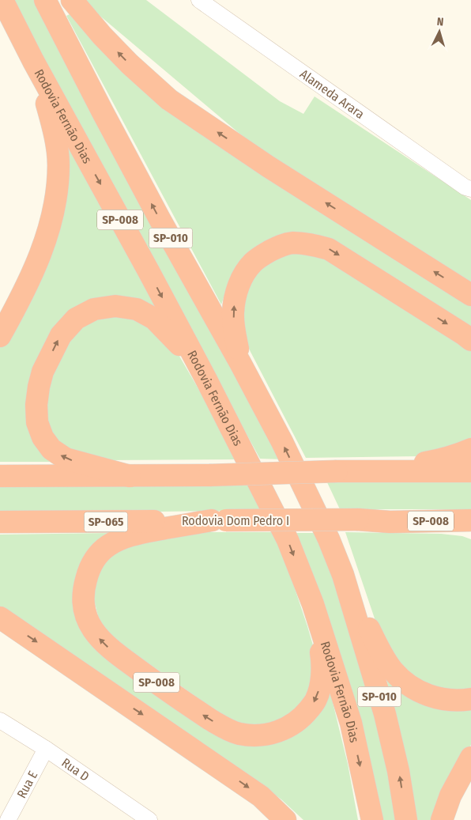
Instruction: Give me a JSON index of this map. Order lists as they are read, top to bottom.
{
  "streets": {
    "highway": [
      "Rodovia Fernão Dias",
      "SP-008",
      "SP-010",
      "Rodovia Dom Pedro I",
      "SP-065"
    ],
    "street": ["Alameda Arara", "Rua D", "Rua E"]
  },
  "crossings": [
    ["Rodovia Fernão Dias", "SP-008"],
    ["SP-008", "Rodovia Dom Pedro I"],
    ["Rua D", "Rua E"]
  ],
  "north": "top"
}
